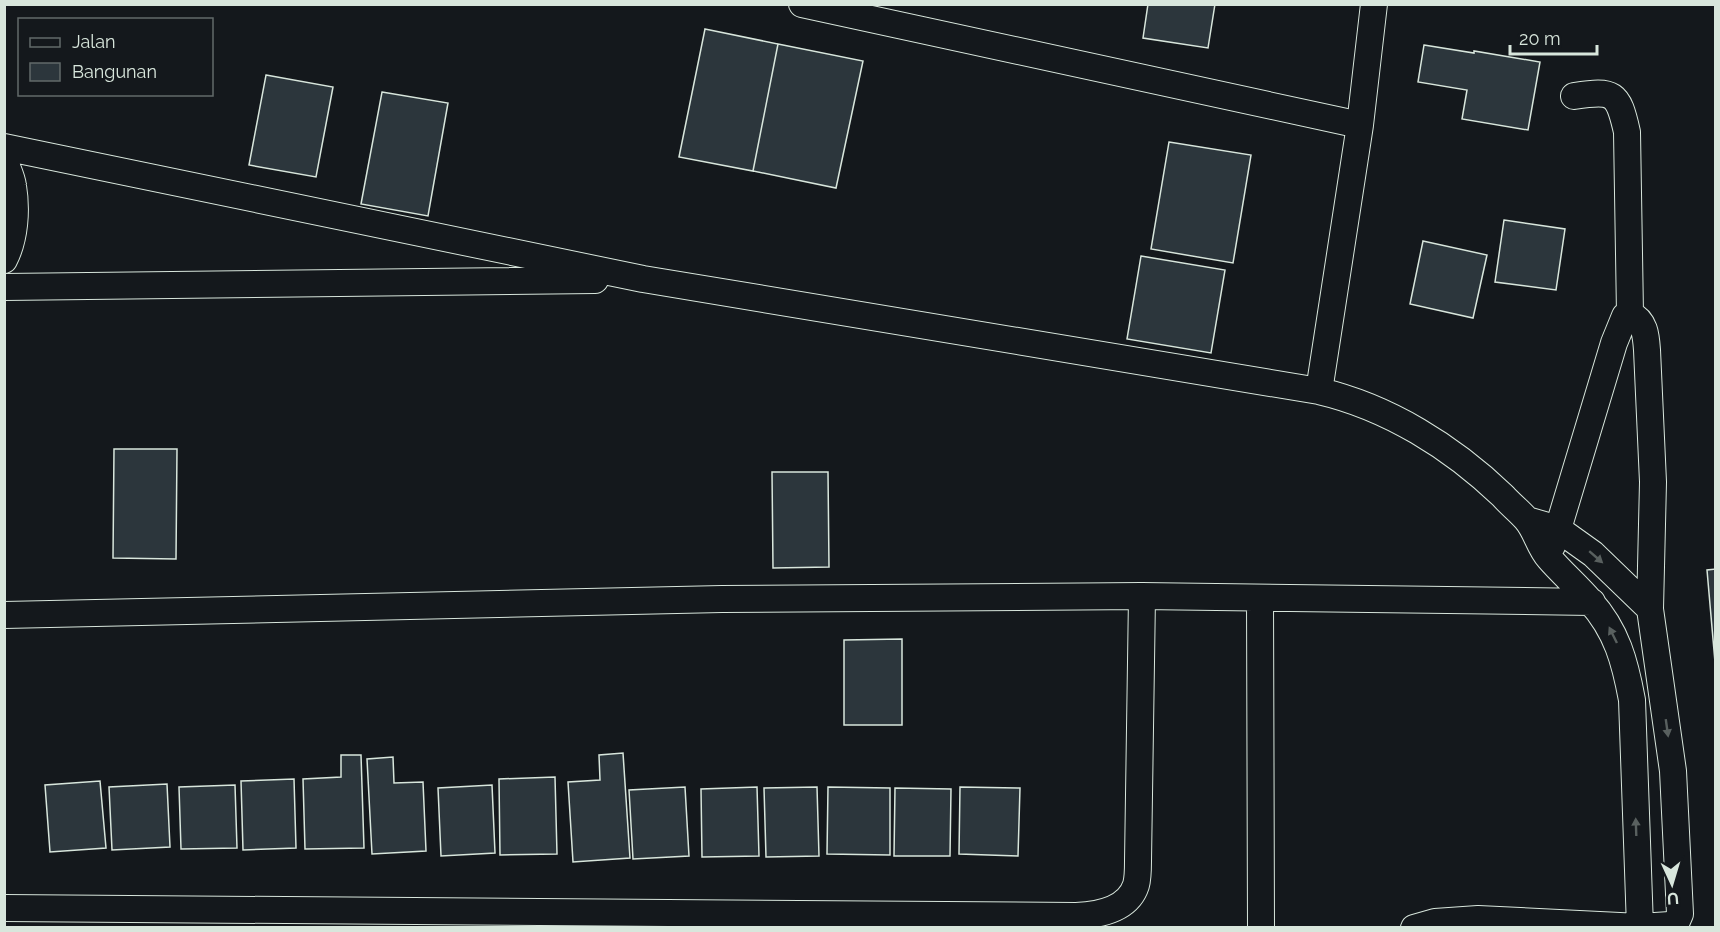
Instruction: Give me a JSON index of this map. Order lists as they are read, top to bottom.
{
  "legend": ["Jalan", "Bangunan"],
  "scale_bar": "20 m",
  "north": "bottom"
}
